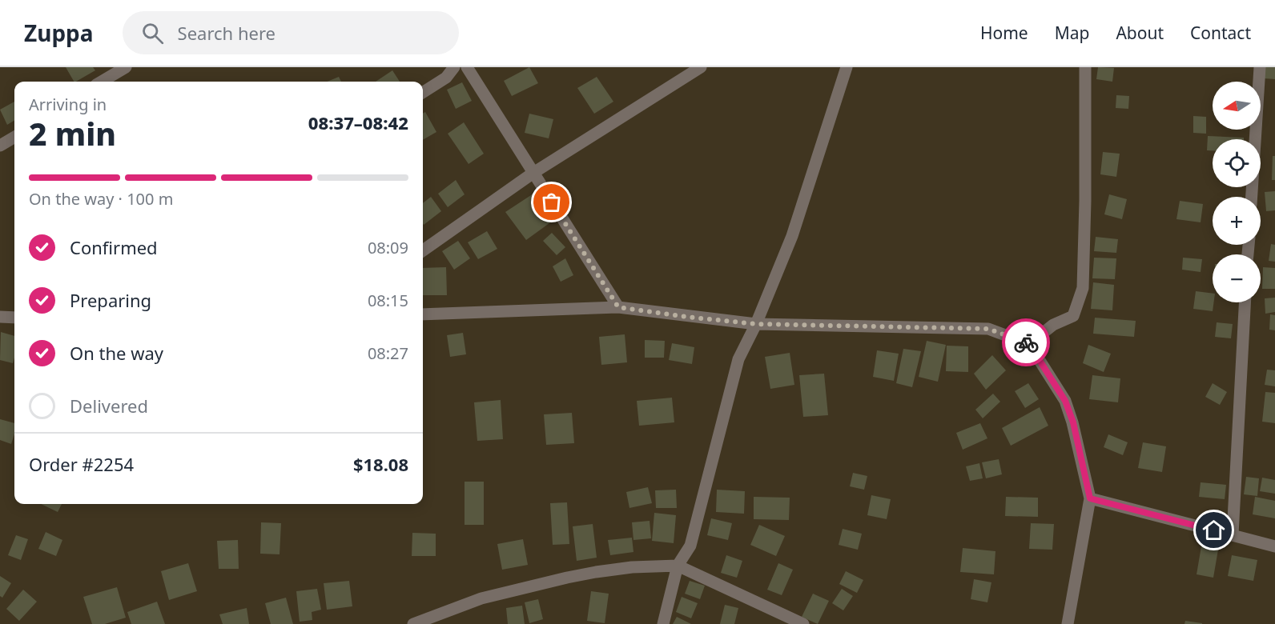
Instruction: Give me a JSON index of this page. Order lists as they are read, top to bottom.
{
  "north": "left",
  "page": {
    "header": "Zuppa",
    "search": "Search here",
    "nav": [
      "Home",
      "Map",
      "About",
      "Contact"
    ],
    "map_buttons": ["+", "−"],
    "heading": ["2 min", "Arriving in", "08:37–08:42"],
    "panel": ["Order #2254", "$18.08"],
    "bar": "On the way · 100 m",
    "list": [
      ["Confirmed", "08:09"],
      ["Preparing", "08:15"],
      ["On the way", "08:27"],
      "Delivered"
    ]
  }
}
